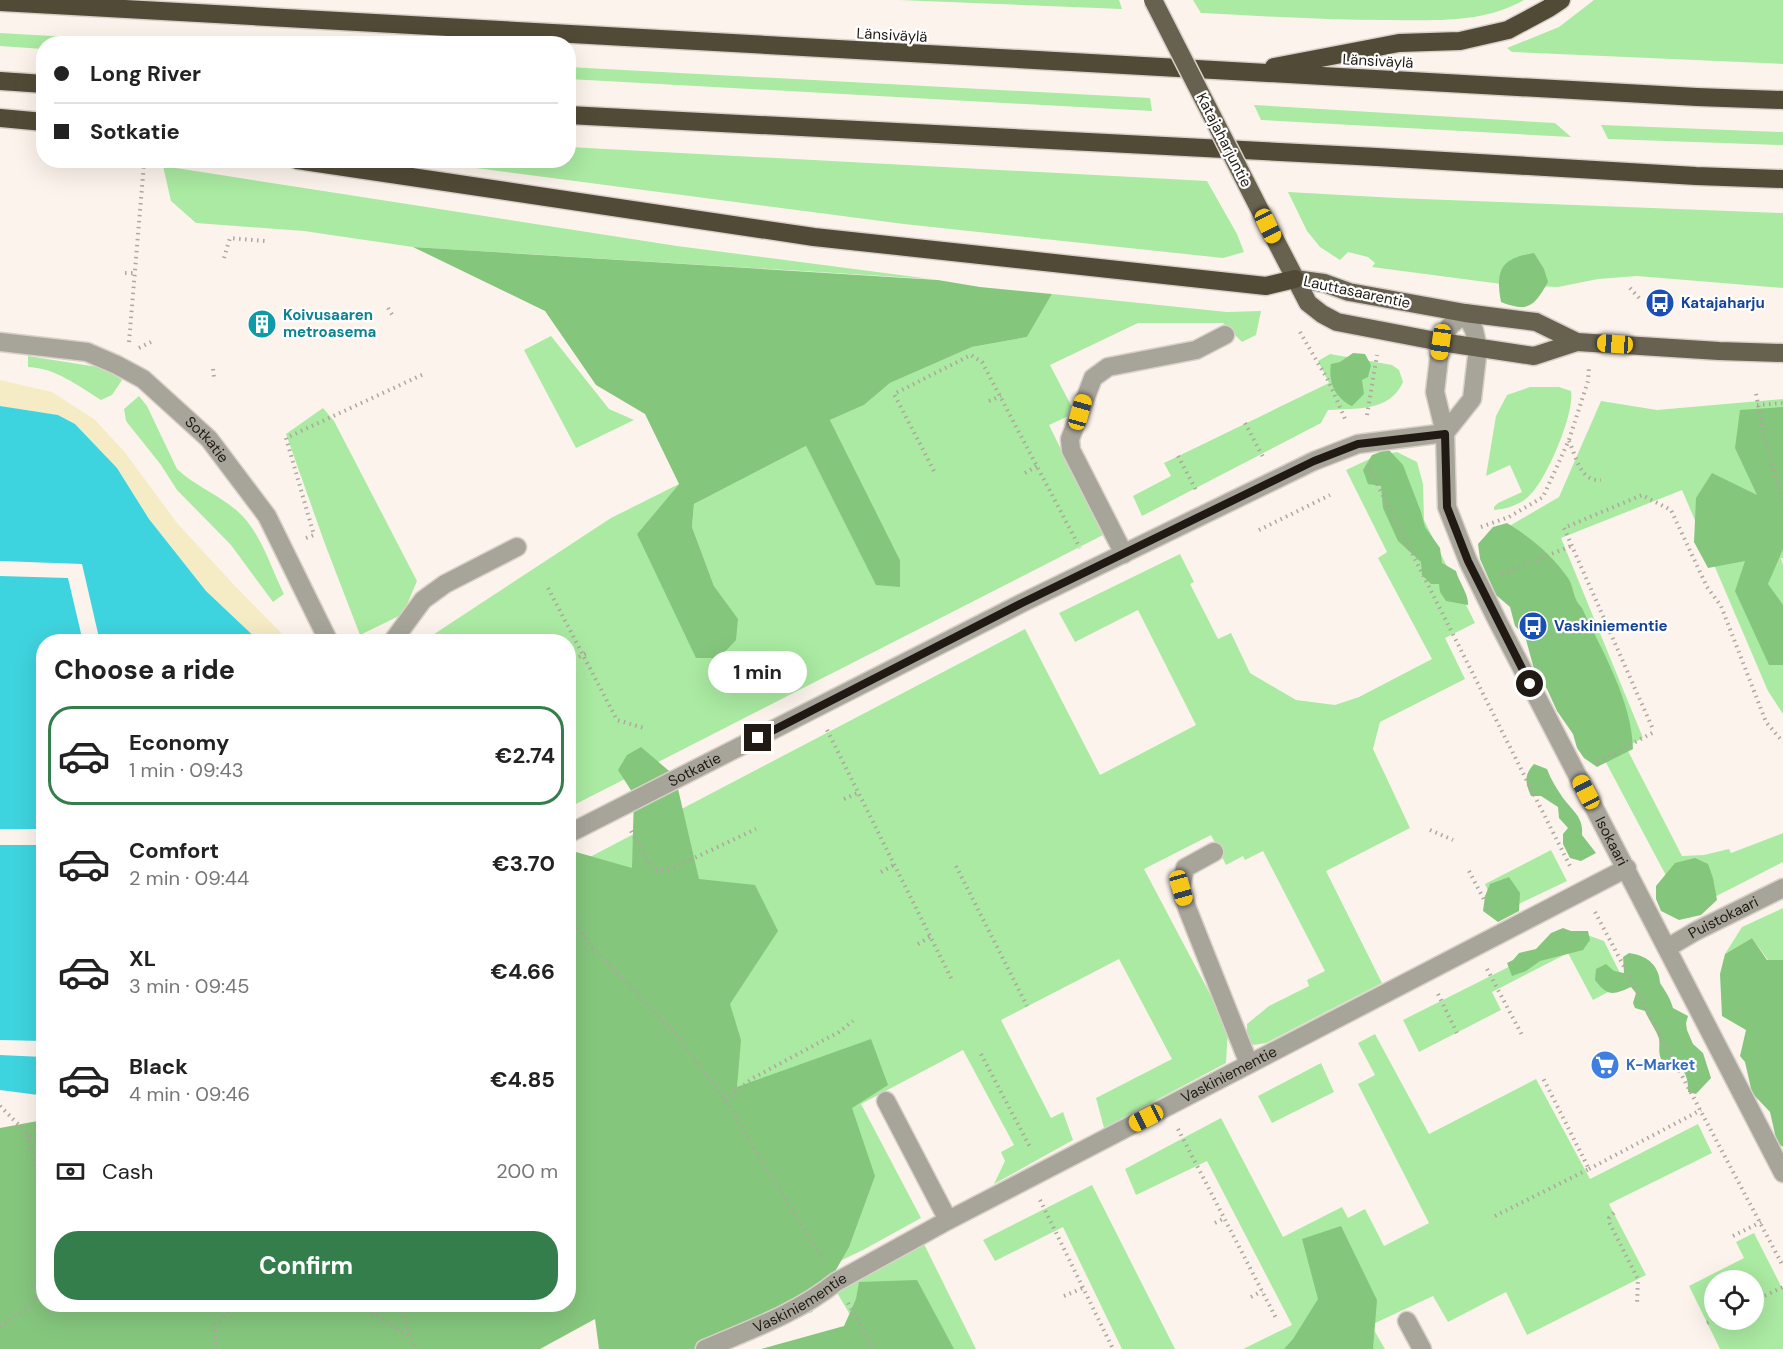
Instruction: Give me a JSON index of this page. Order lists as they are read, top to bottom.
{
  "streets": {
    "highway": ["Länsiväylä"],
    "main road": ["Katajaharjuntie", "Lauttasaarentie"],
    "street": [
      "Sotkatie",
      "Isokaari",
      "Puistokaari",
      "Vaskiniementie"
    ]
  },
  "crossings": [
    ["Katajaharjuntie", "Lauttasaarentie"],
    ["Lauttasaarentie", "Isokaari"],
    ["Sotkatie", "Isokaari"],
    ["Isokaari", "Puistokaari"],
    ["Isokaari", "Vaskiniementie"]
  ],
  "places": {
    "bus stop": ["Katajaharju", "Vaskiniementie"],
    "building": ["Koivusaaren metroasema"],
    "supermarket": ["K-Market"]
  },
  "page": {
    "banner": ["Long River", "Sotkatie"],
    "heading": "Choose a ride",
    "bubble": "1 min",
    "list": [
      {
        "name": "Economy",
        "note": "1 min · 09:43",
        "value": "€2.74"
      },
      {
        "name": "Comfort",
        "note": "2 min · 09:44",
        "value": "€3.70"
      },
      {
        "name": "XL",
        "note": "3 min · 09:45",
        "value": "€4.66"
      },
      {
        "name": "Black",
        "note": "4 min · 09:46",
        "value": "€4.85"
      }
    ],
    "pay": ["Cash", "200 m"],
    "buttons": "Confirm"
  }
}
